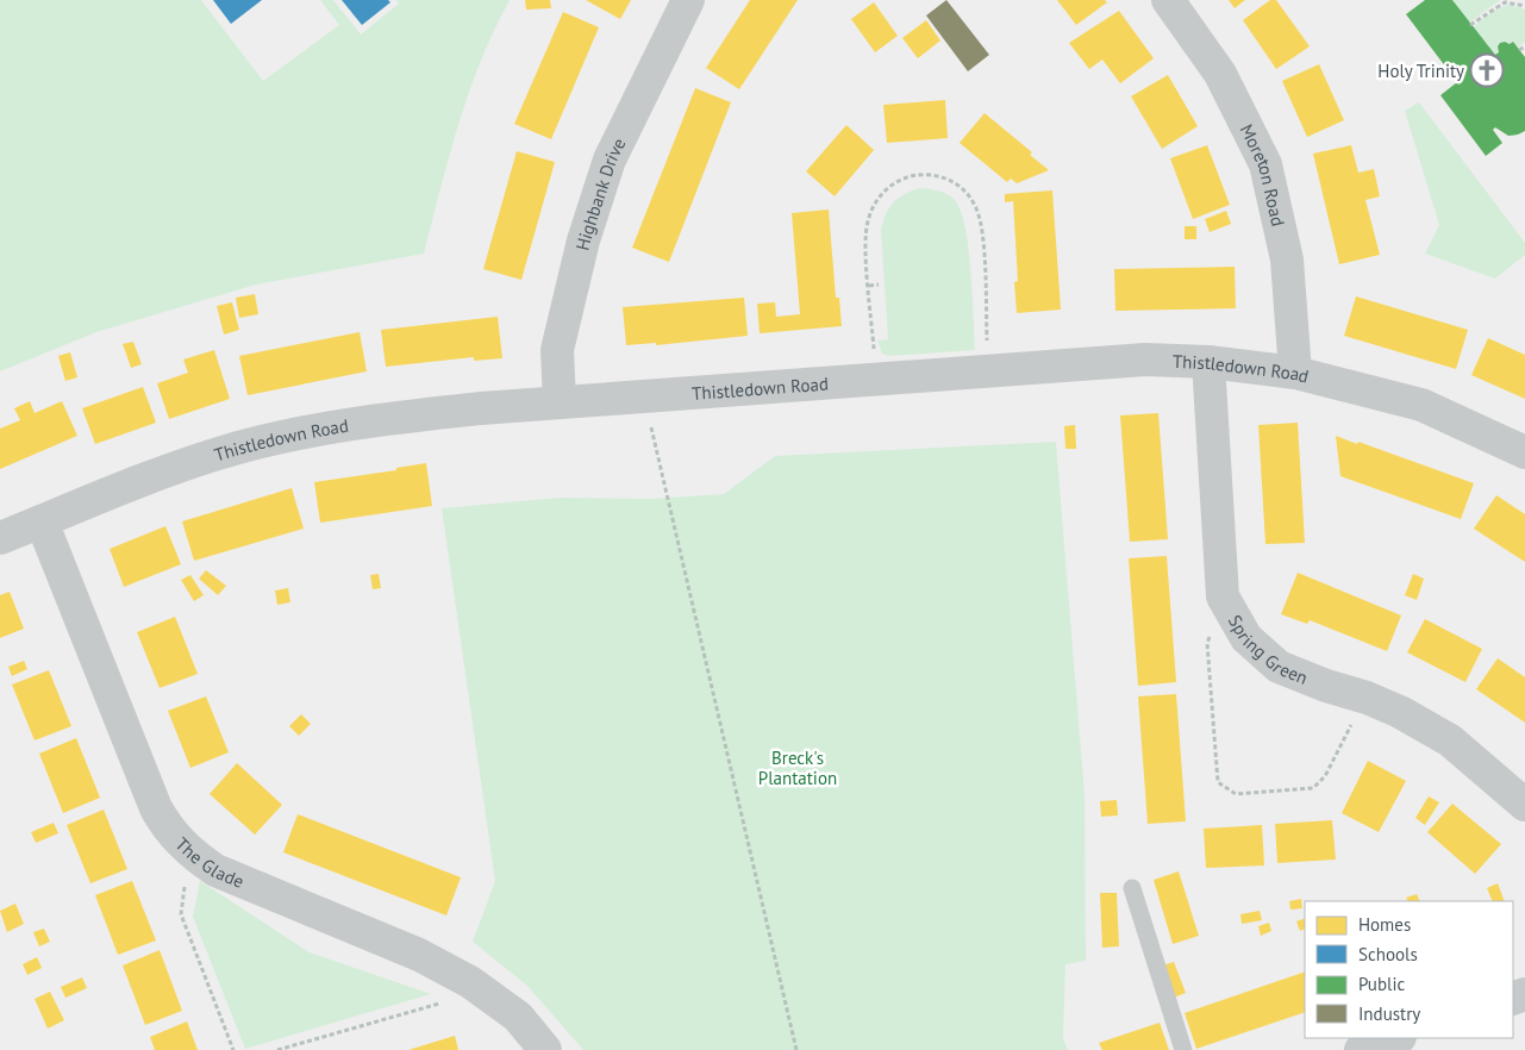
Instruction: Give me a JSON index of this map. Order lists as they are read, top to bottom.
{
  "streets": {
    "street": [
      "Moreton Road",
      "Highbank Drive",
      "Thistledown Road",
      "Spring Green",
      "The Glade"
    ]
  },
  "crossings": [
    ["Moreton Road", "Thistledown Road"],
    ["Highbank Drive", "Thistledown Road"],
    ["Thistledown Road", "Spring Green"],
    ["Thistledown Road", "The Glade"]
  ],
  "parks": ["Breck's Plantation"],
  "places": {
    "church": ["Holy Trinity"]
  },
  "legend": [
    "Homes",
    "Schools",
    "Public",
    "Industry"
  ]
}
